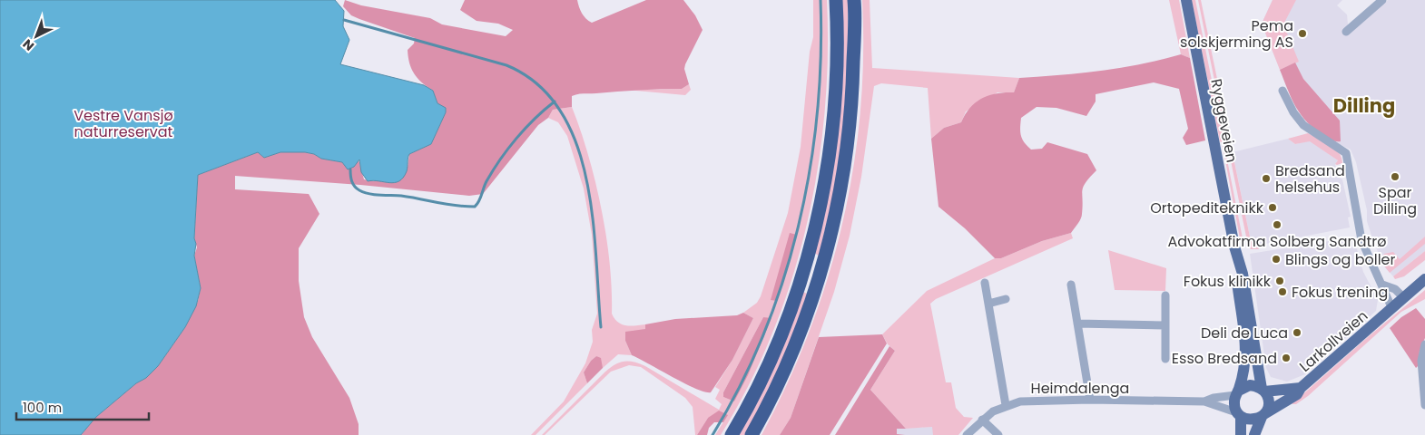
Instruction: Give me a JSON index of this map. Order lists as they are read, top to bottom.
{
  "streets": {
    "main road": ["Ryggeveien", "Larkollveien"],
    "street": ["Heimdalenga"]
  },
  "crossings": [
    ["Ryggeveien", "Larkollveien"],
    ["Ryggeveien", "Heimdalenga"],
    ["Larkollveien", "Heimdalenga"]
  ],
  "districts": ["Dilling"],
  "parks": ["Vestre Vansjø naturreservat"],
  "places": [
    "Pema solskjerming AS",
    "Spar Dilling",
    "Bredsand helsehus",
    "Ortopediteknikk",
    "Advokatfirma Solberg Sandtrø",
    "Blings og boller",
    "Fokus klinikk",
    "Fokus trening",
    "Deli de Luca",
    "Esso Bredsand"
  ],
  "scale_bar": "100 m",
  "north": "bottom left"
}
